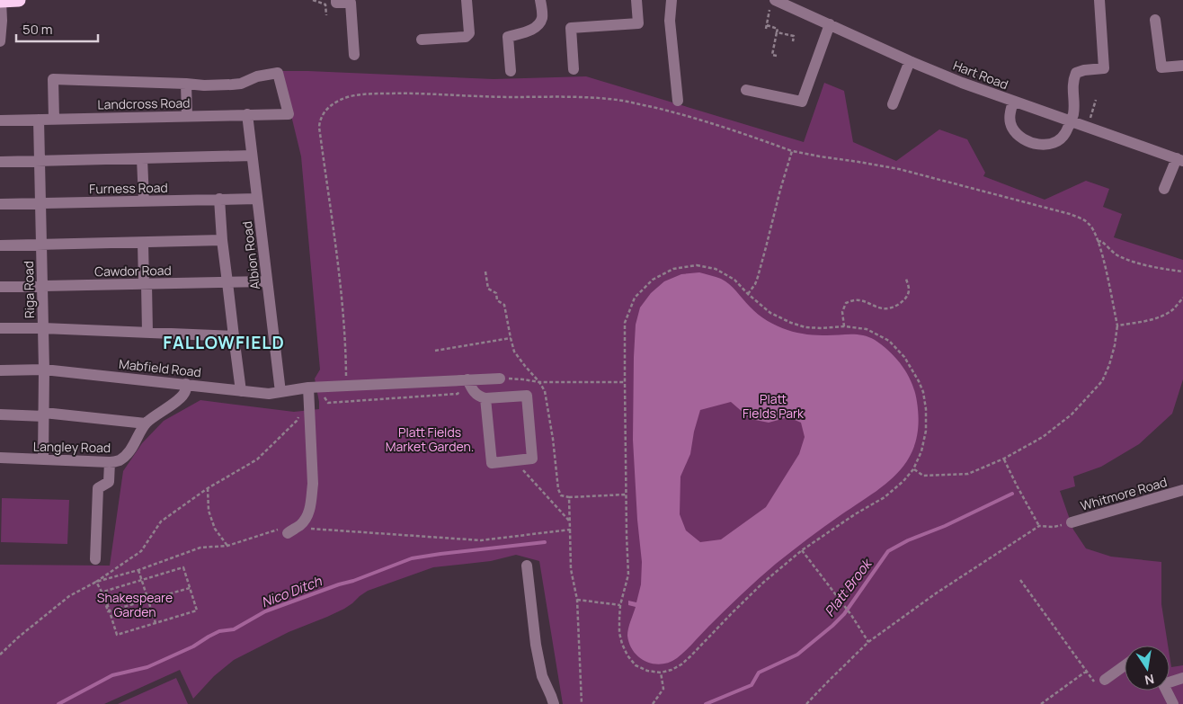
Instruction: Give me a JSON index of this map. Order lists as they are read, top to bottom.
{
  "streets": {
    "street": [
      "Hart Road",
      "Landcross Road",
      "Furness Road",
      "Albion Road",
      "Cawdor Road",
      "Riga Road",
      "Mabfield Road",
      "Langley Road",
      "Whitmore Road"
    ]
  },
  "crossings": [
    ["Landcross Road", "Albion Road"],
    ["Landcross Road", "Riga Road"],
    ["Furness Road", "Albion Road"],
    ["Furness Road", "Riga Road"],
    ["Albion Road", "Cawdor Road"],
    ["Albion Road", "Mabfield Road"],
    ["Cawdor Road", "Riga Road"],
    ["Riga Road", "Mabfield Road"],
    ["Riga Road", "Langley Road"],
    ["Mabfield Road", "Langley Road"]
  ],
  "districts": ["FALLOWFIELD"],
  "water": ["Platt Brook", "Nico Ditch"],
  "parks": ["Platt Fields Park", "Platt Fields Market Garden.", "Shakespeare Garden"],
  "scale_bar": "50 m",
  "north": "bottom"
}
